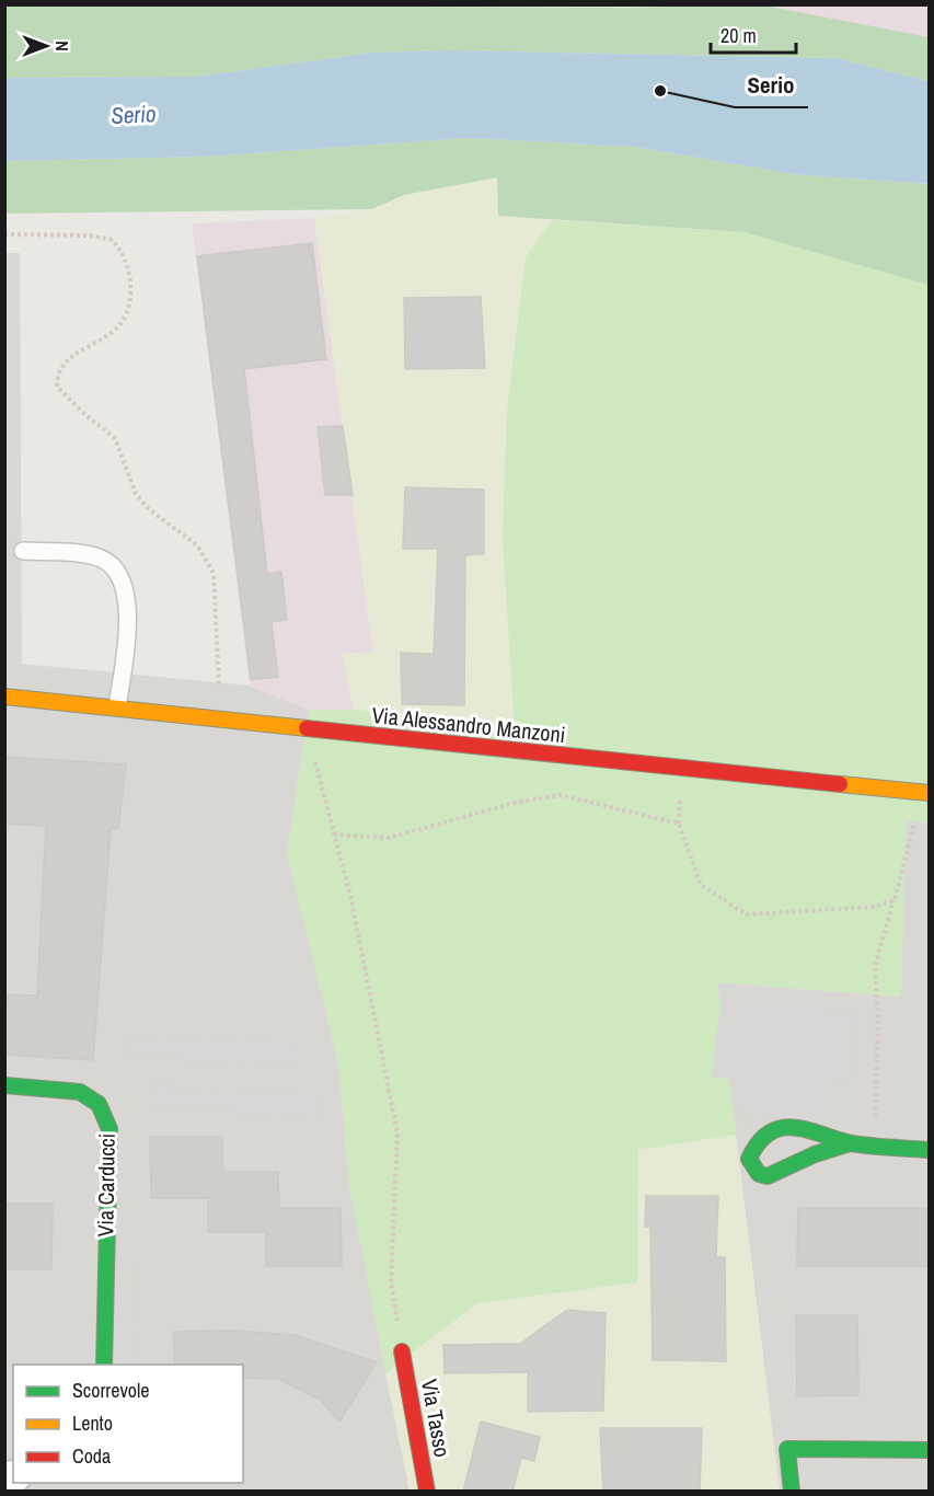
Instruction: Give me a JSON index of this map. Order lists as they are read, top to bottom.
{
  "streets": {
    "street": ["Via Alessandro Manzoni", "Via Carducci", "Via Tasso"]
  },
  "water": ["Serio"],
  "places": ["Serio"],
  "legend": ["Scorrevole", "Lento", "Coda"],
  "scale_bar": "20 m",
  "north": "right"
}
